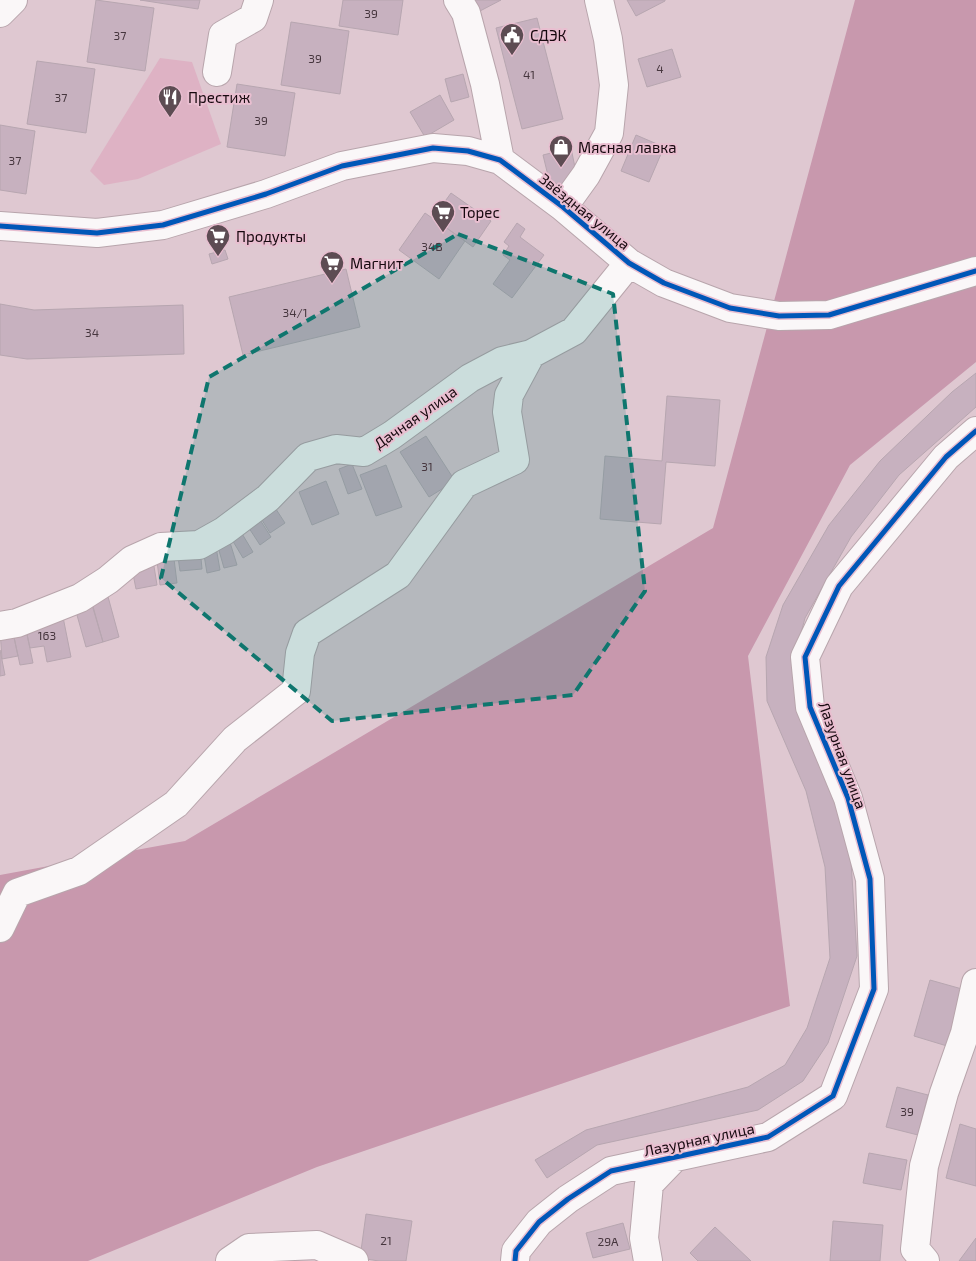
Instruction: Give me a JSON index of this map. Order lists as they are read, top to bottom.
{
  "streets": {
    "street": ["Звёздная улица", "Дачная улица", "Лазурная улица"]
  },
  "crossings": [
    ["Звёздная улица", "Дачная улица"]
  ],
  "places": {
    "public building": ["СДЭК"],
    "restaurant": ["Престиж"],
    "shop": ["Мясная лавка"],
    "supermarket": ["Торес", "Продукты", "Магнит"]
  },
  "house_numbers": [
    "39",
    "37",
    "39",
    "4",
    "41",
    "37",
    "39",
    "37",
    "34В",
    "34/1",
    "34",
    "31",
    "163",
    "39",
    "21",
    "29А"
  ]
}
